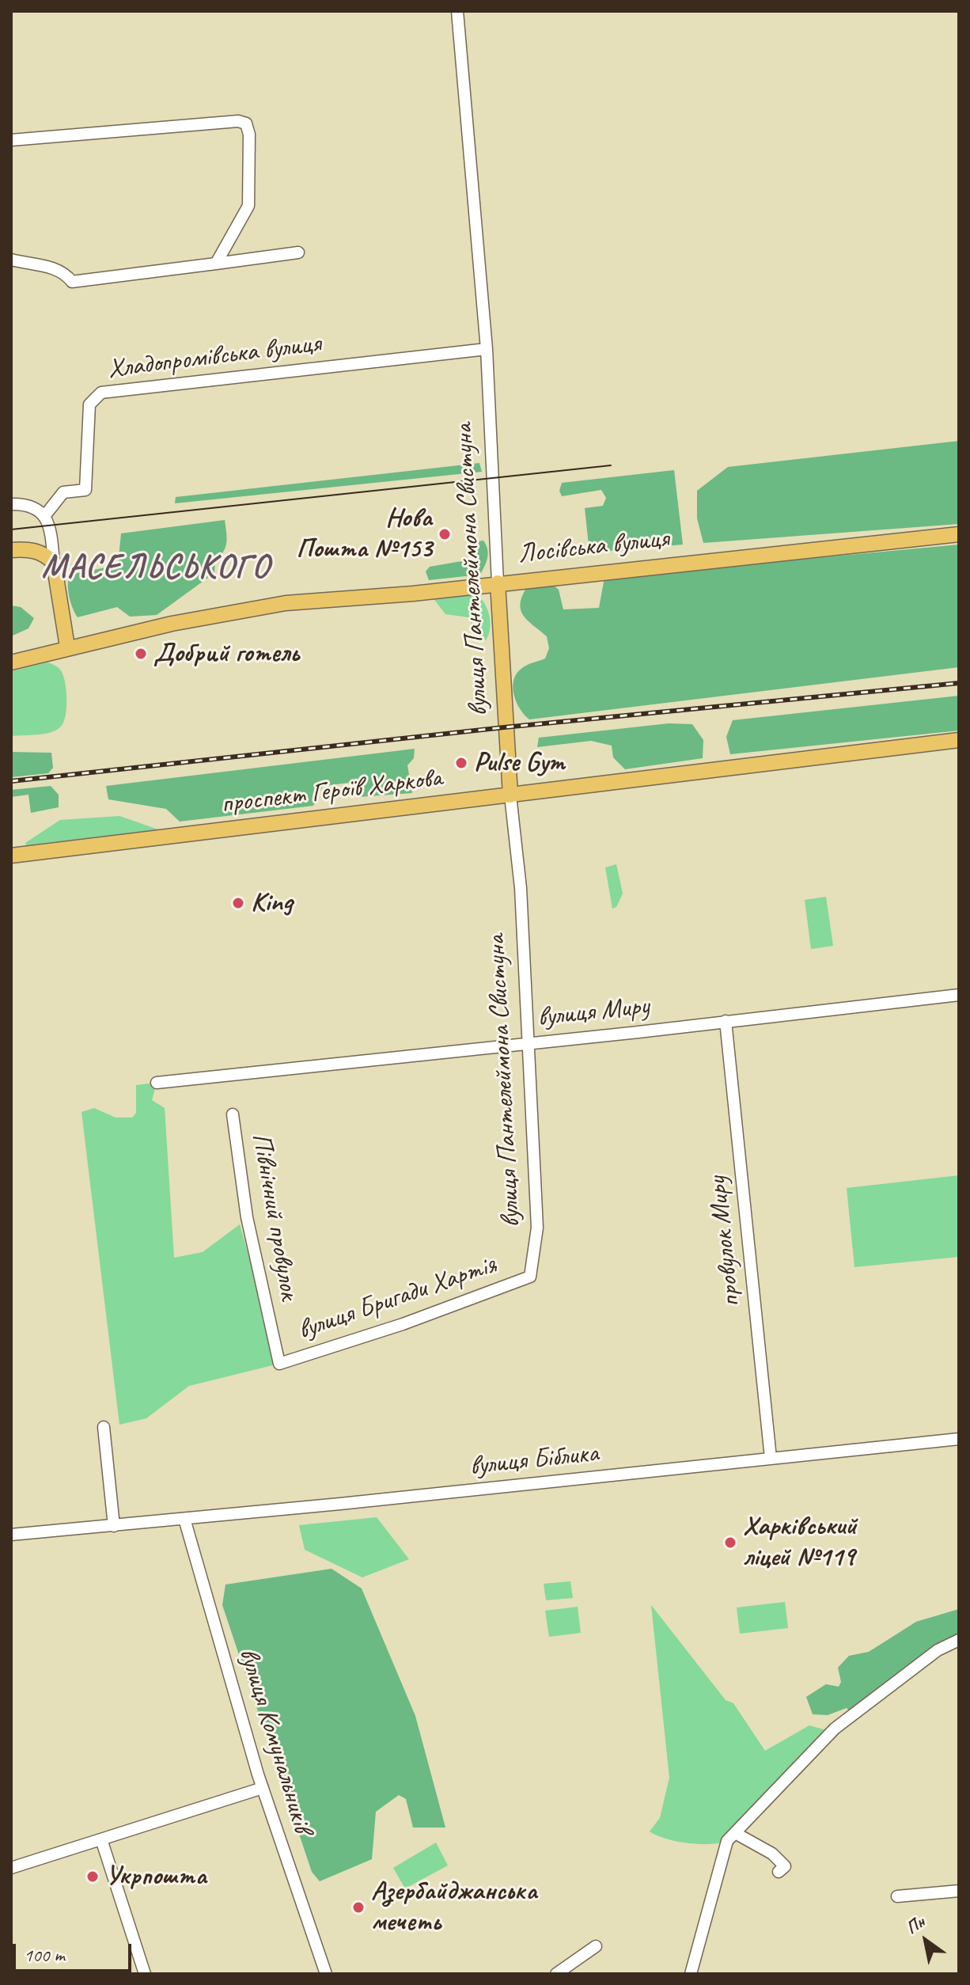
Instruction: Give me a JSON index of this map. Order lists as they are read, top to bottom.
{
  "streets": {
    "main road": ["Лосівська вулиця", "вулиця Пантелеймона Свистуна", "проспект Героїв Харкова"],
    "street": [
      "Хладопромівська вулиця",
      "вулиця Миру",
      "Північний провулок",
      "провулок Миру",
      "вулиця Бригади Хартія",
      "вулиця Біблика",
      "вулиця Комунальників"
    ]
  },
  "crossings": [
    ["Хладопромівська вулиця", "вулиця Пантелеймона Свистуна"],
    ["Лосівська вулиця", "вулиця Пантелеймона Свистуна"],
    ["вулиця Пантелеймона Свистуна", "проспект Героїв Харкова"],
    ["вулиця Пантелеймона Свистуна", "вулиця Миру"],
    ["вулиця Пантелеймона Свистуна", "вулиця Бригади Хартія"],
    ["вулиця Миру", "провулок Миру"],
    ["Північний провулок", "вулиця Бригади Хартія"],
    ["провулок Миру", "вулиця Біблика"],
    ["вулиця Біблика", "вулиця Комунальників"]
  ],
  "districts": ["МАСЕЛЬСЬКОГО"],
  "places": [
    "Нова Пошта №153",
    "Добрий готель",
    "Pulse Gym",
    "King",
    "Харківський ліцей №119",
    "Укрпошта",
    "Азербайджанська мечеть"
  ],
  "scale_bar": "100 m",
  "north": "top left"
}
